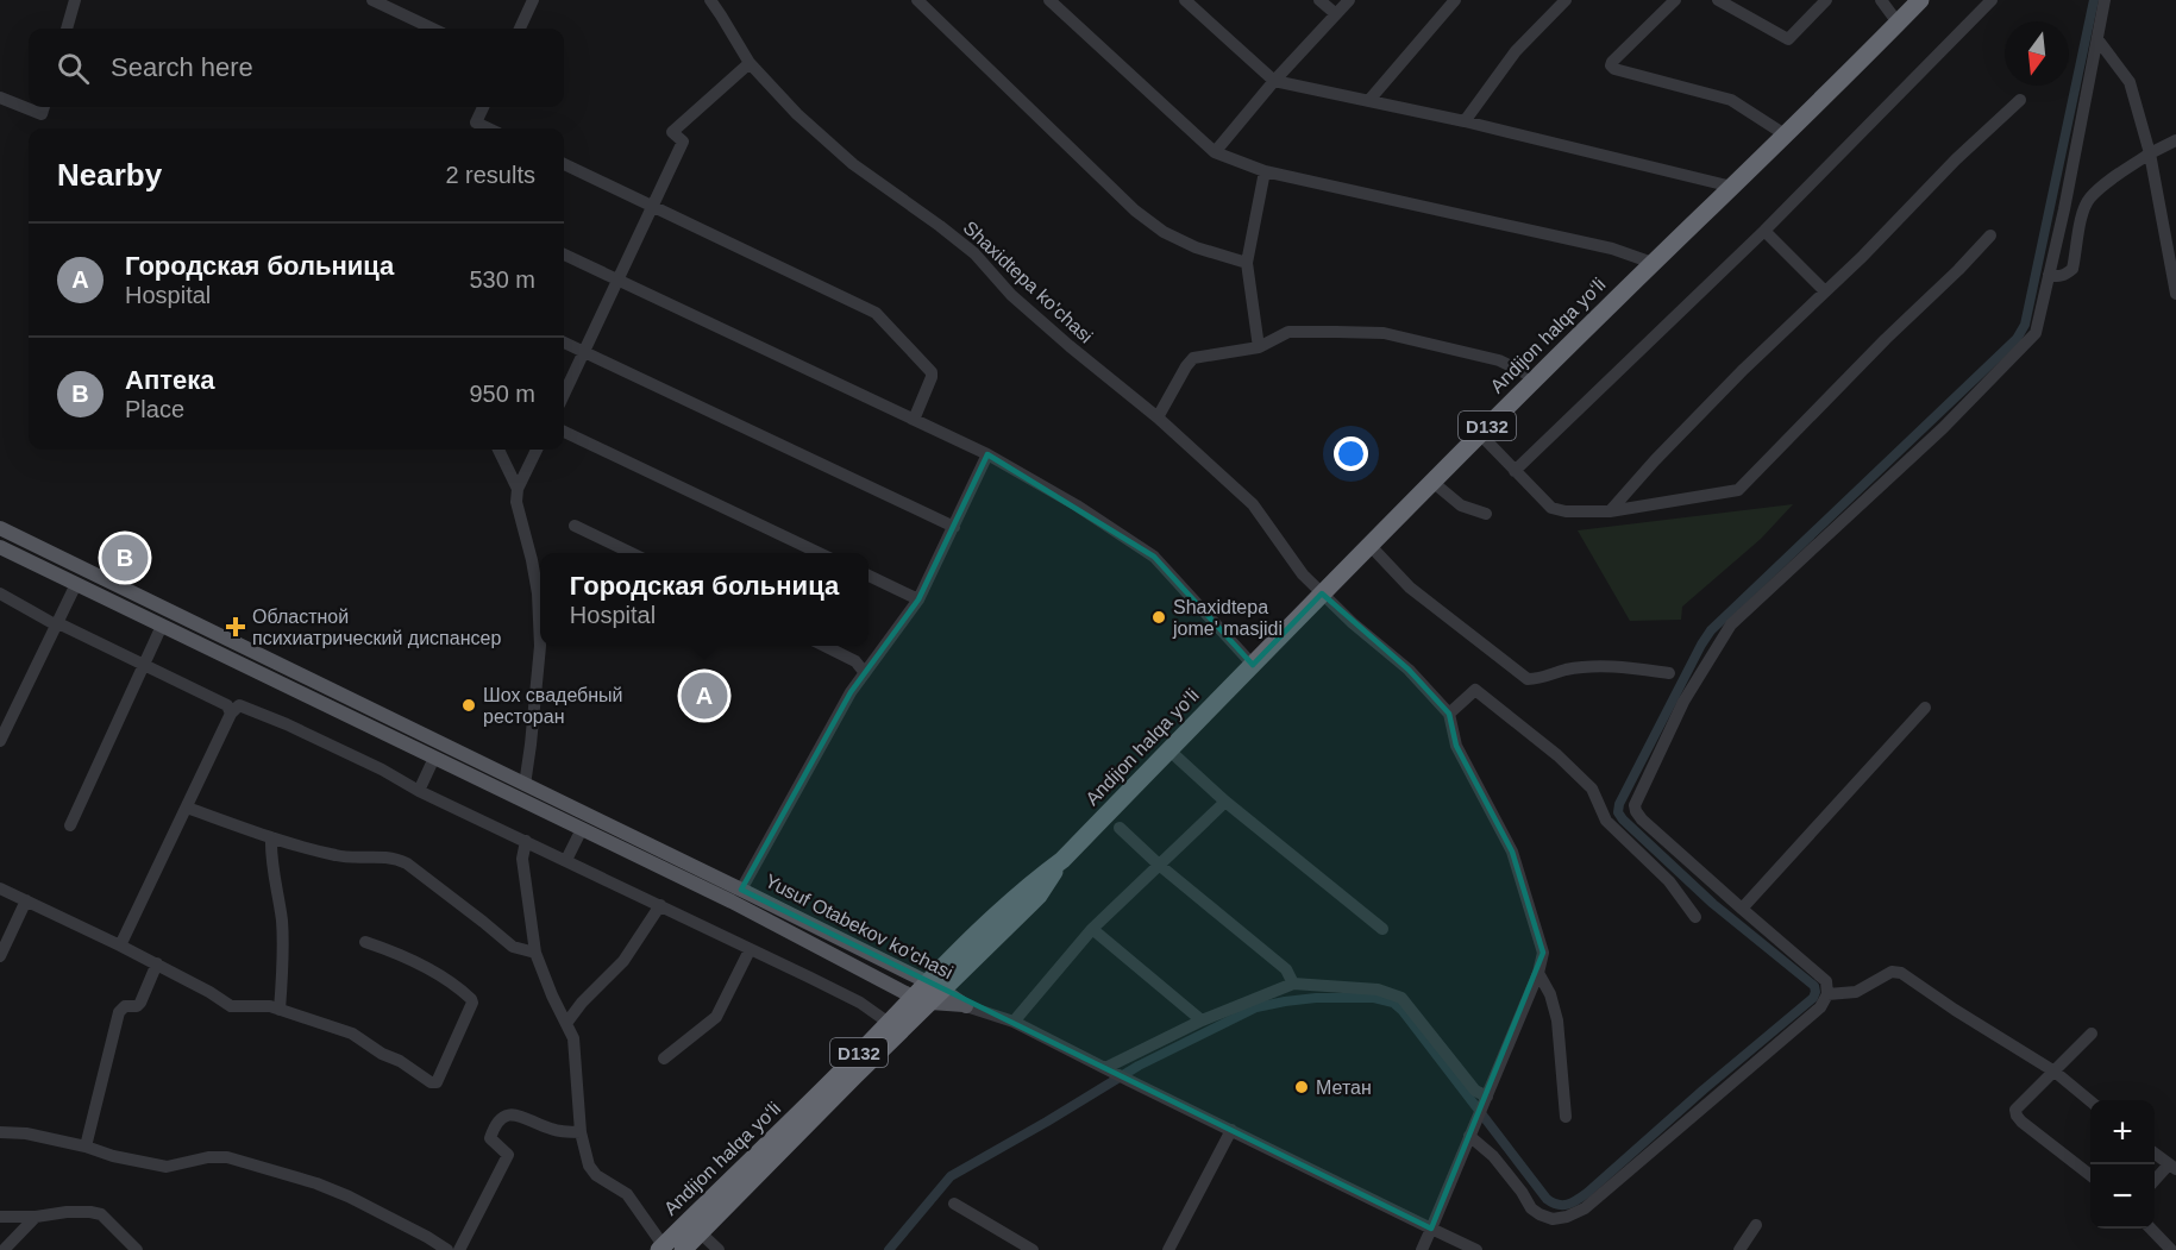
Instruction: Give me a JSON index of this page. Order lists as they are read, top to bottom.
{
  "streets": {
    "highway": ["Andijon halqa yo‘li", "D132"],
    "main road": ["Yusuf Otabekov ko'chasi"],
    "street": ["Shaxidtepa ko'chasi"]
  },
  "crossings": [
    ["Shaxidtepa ko'chasi", "Andijon halqa yo‘li"],
    ["Andijon halqa yo‘li", "Yusuf Otabekov ko'chasi"]
  ],
  "places": {
    "other": ["Shaxidtepa jome' masjidi", "Шох свадебный ресторан", "Метан"],
    "health": ["Областной психиатрический диспансер"]
  },
  "north": "bottom",
  "page": {
    "search": "Search here",
    "heading": ["Nearby", "2 results"],
    "list": [
      {
        "mark": "A",
        "name": "Городская больница",
        "note": "Hospital",
        "value": "530 m"
      },
      {
        "mark": "B",
        "name": "Аптека",
        "note": "Place",
        "value": "950 m"
      }
    ],
    "pins": ["B", "A"],
    "popup": ["Городская больница", "Hospital"],
    "map_buttons": ["+", "−"]
  }
}
